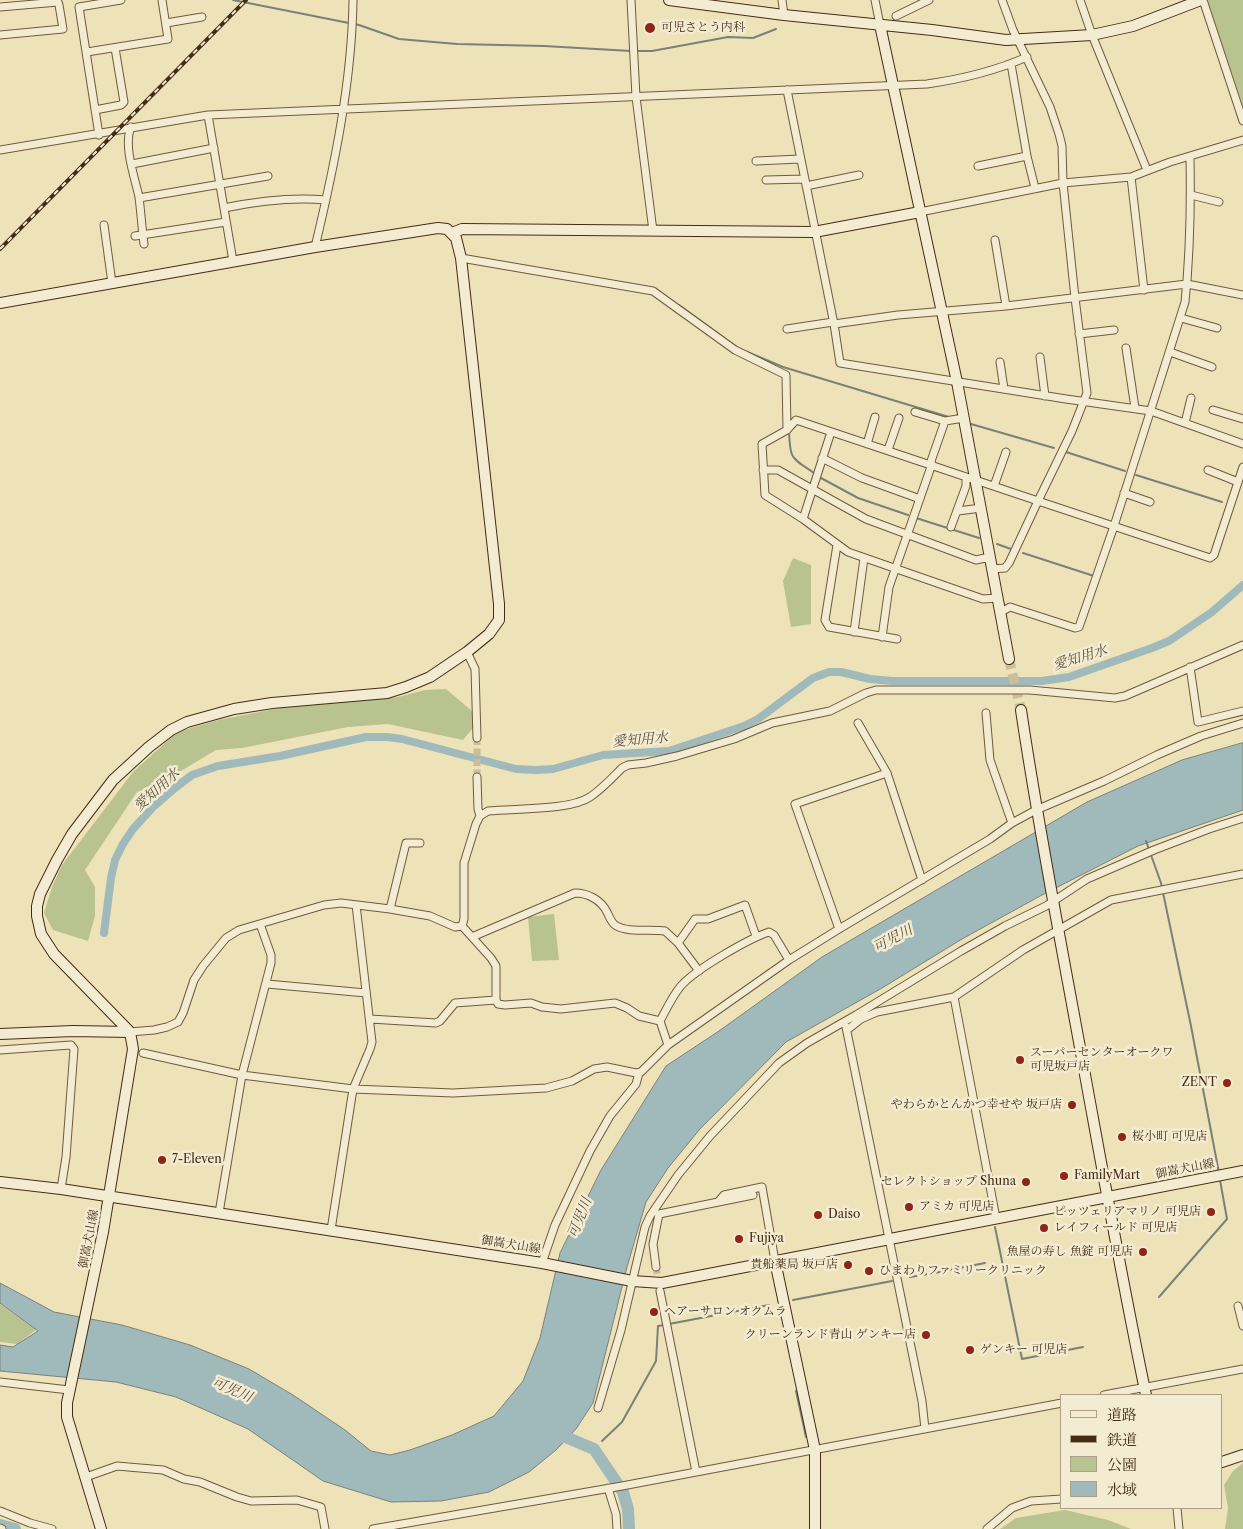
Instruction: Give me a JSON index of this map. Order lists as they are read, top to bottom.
{
  "streets": {
    "street": ["御嵩犬山線"]
  },
  "water": ["愛知用水", "可児川"],
  "places": [
    "可児さとう内科",
    "スーパーセンターオークワ 可児坂戸店",
    "ZENT",
    "やわらかとんかつ幸せや 坂戸店",
    "桜小町 可児店",
    "7-Eleven",
    "FamilyMart",
    "セレクトショップ Shuna",
    "アミカ 可児店",
    "ピッツェリアマリノ 可児店",
    "Daiso",
    "レイフィールド 可児店",
    "Fujiya",
    "魚屋の寿し 魚錠 可児店",
    "貴船薬局 坂戸店",
    "ひまわりファミリークリニック",
    "ヘアーサロン オクムラ",
    "クリーンランド青山 ゲンキー店",
    "ゲンキー 可児店"
  ],
  "legend": [
    "道路",
    "鉄道",
    "公園",
    "水域"
  ]
}
